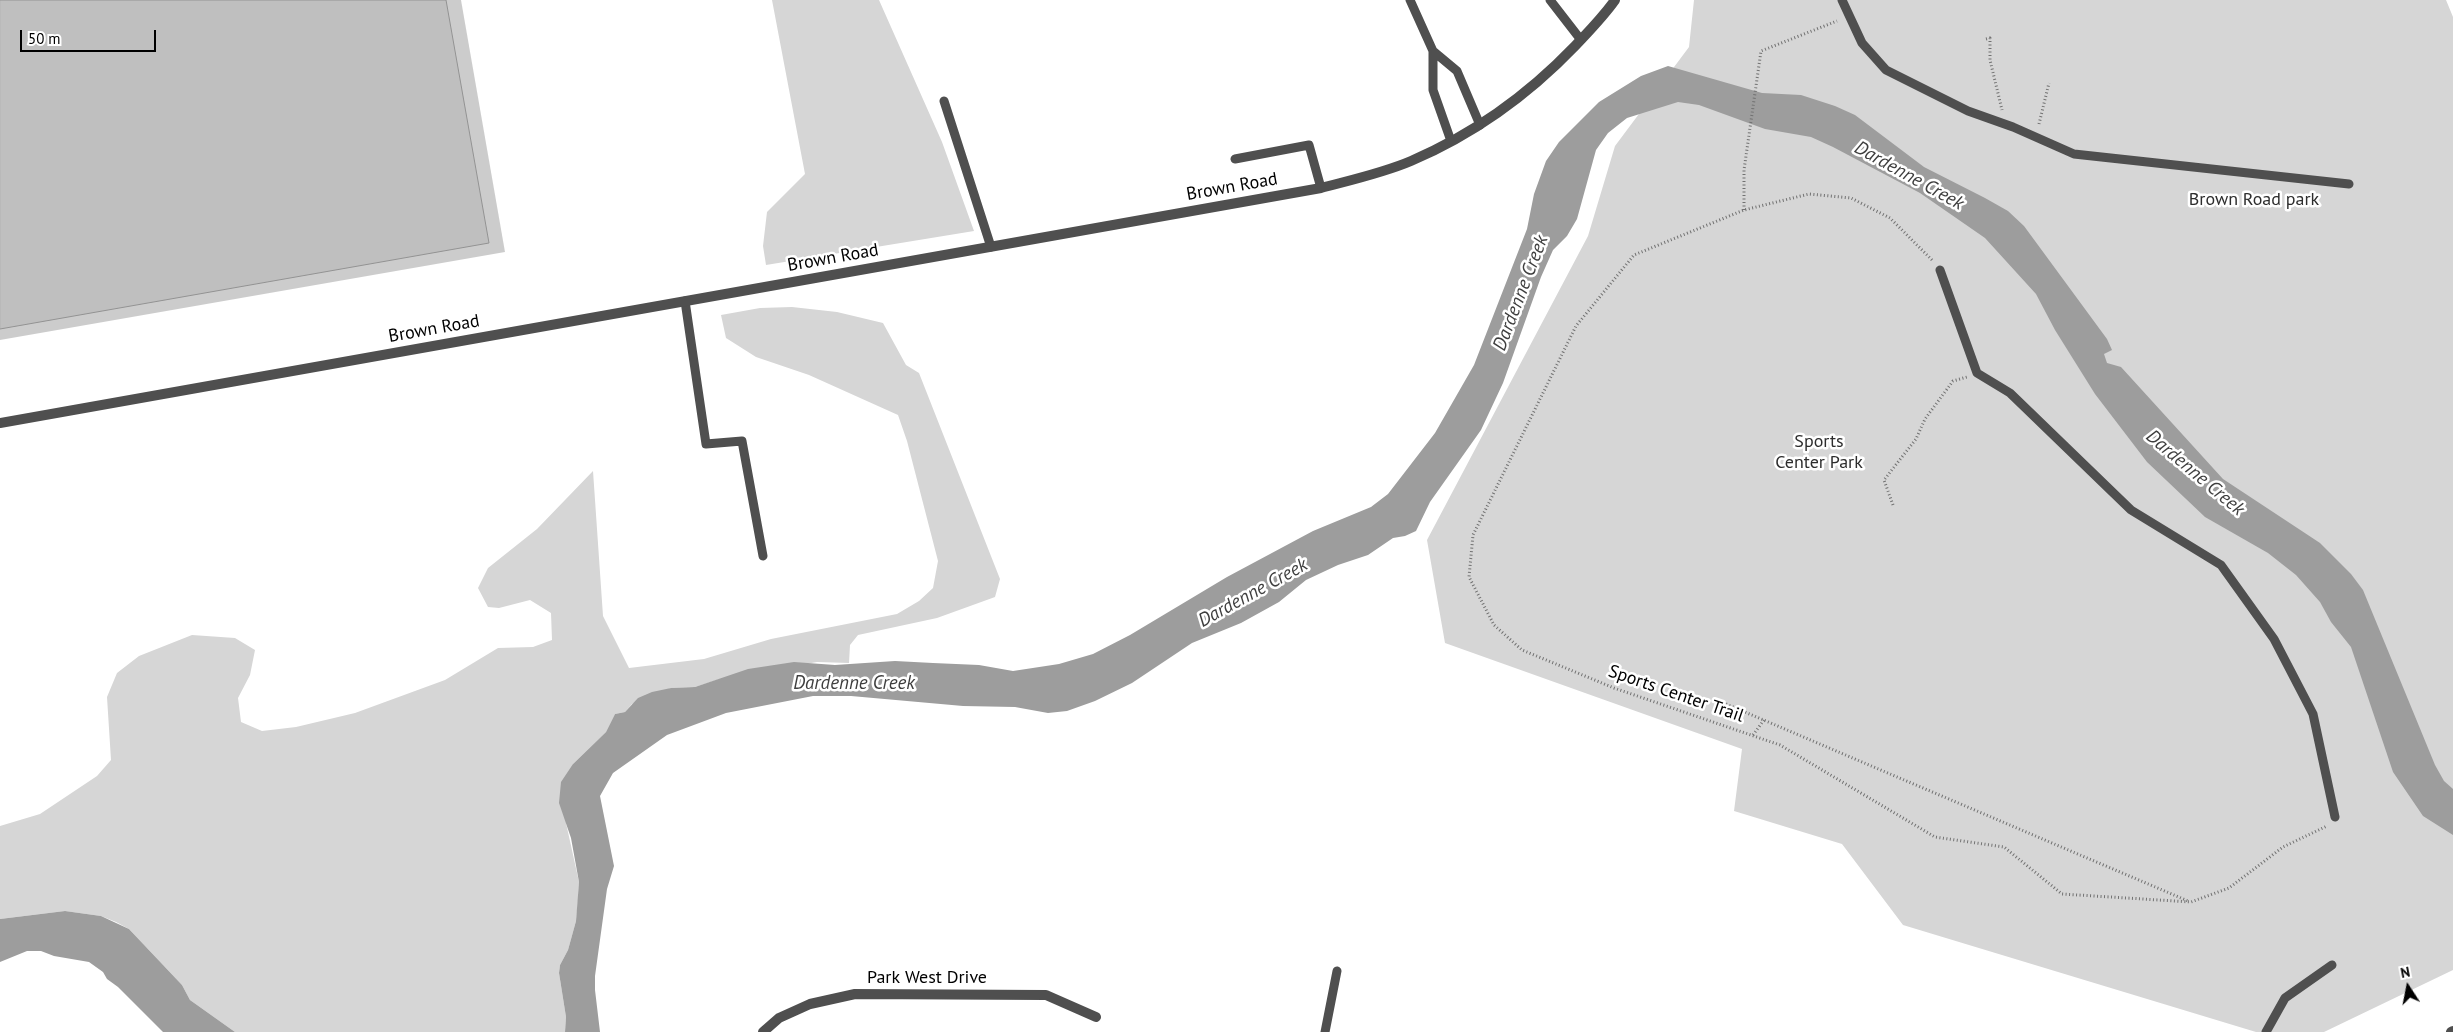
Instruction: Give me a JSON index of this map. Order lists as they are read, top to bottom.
{
  "streets": {
    "street": ["Brown Road", "Park West Drive"],
    "path": ["Sports Center Trail"]
  },
  "water": ["Dardenne Creek"],
  "parks": ["Brown Road park", "Sports Center Park"],
  "scale_bar": "50 m",
  "north": "top"
}
